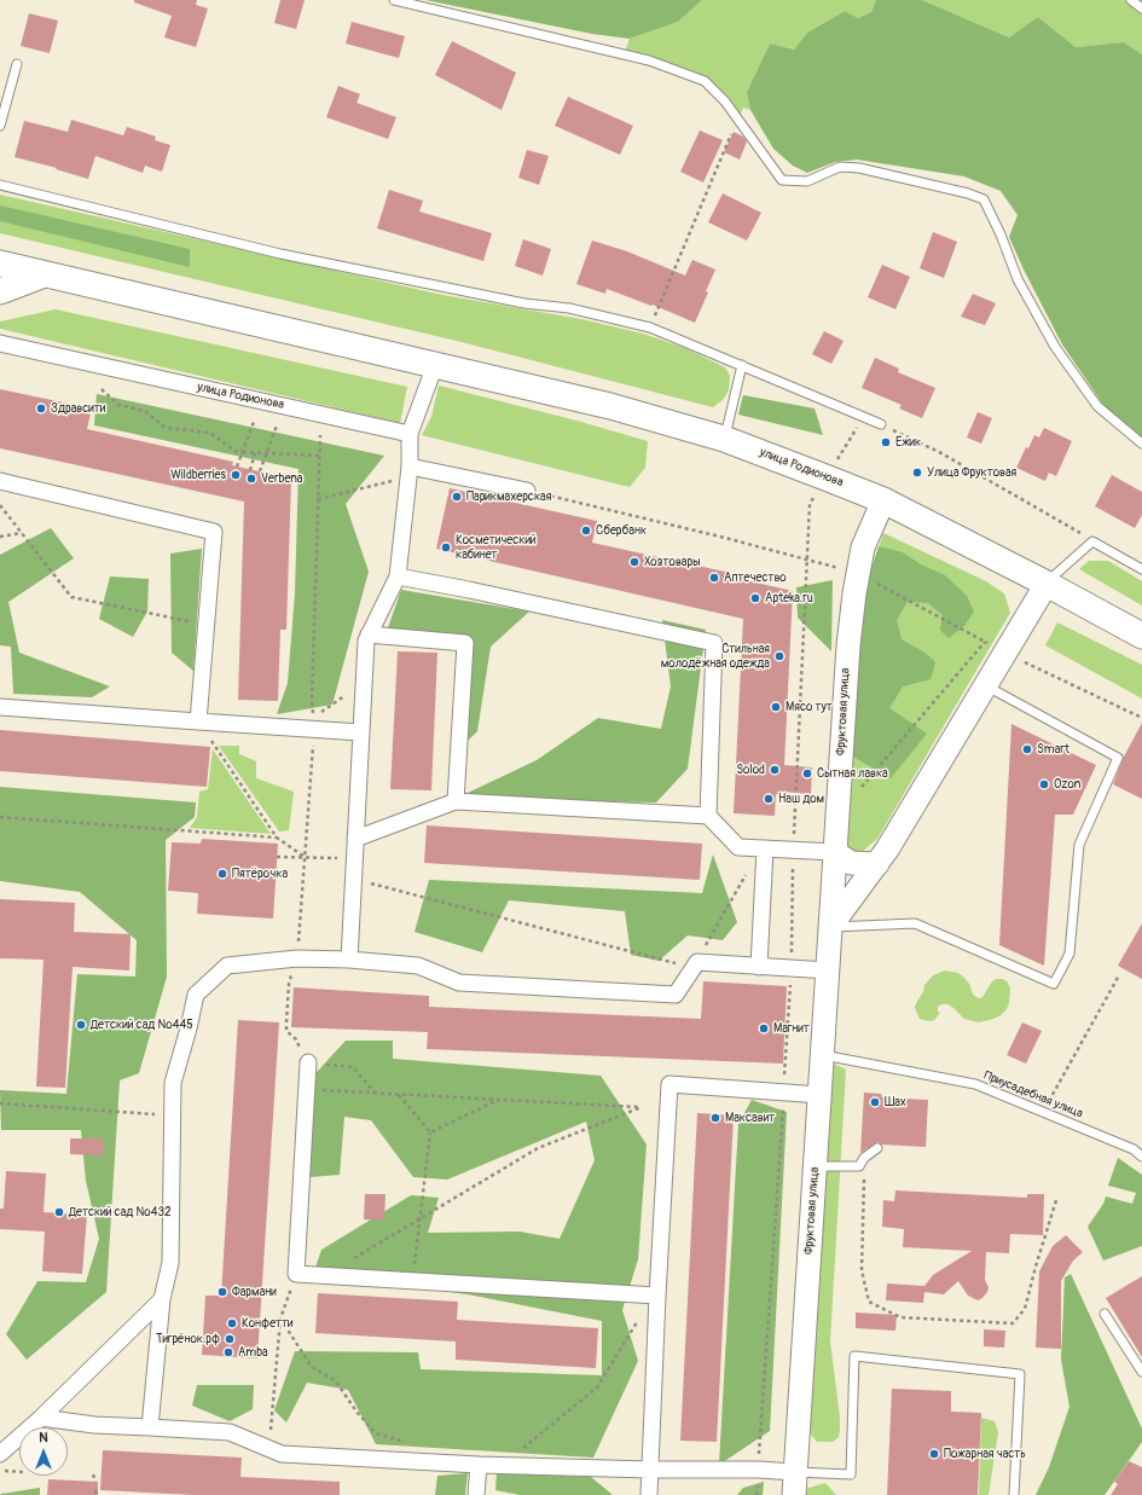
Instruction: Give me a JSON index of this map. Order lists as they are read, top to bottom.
{
  "streets": {
    "main road": ["улица Родионова"],
    "street": ["Фруктовая улица"],
    "lane": ["Приусадебная улица"]
  },
  "crossings": [
    ["улица Родионова", "Фруктовая улица"],
    ["Фруктовая улица", "Приусадебная улица"]
  ],
  "places": [
    "Здравсити",
    "Ёжик",
    "Улица Фруктовая",
    "Wildberries",
    "Verbena",
    "Парикмахерская",
    "Сбербанк",
    "Косметический кабинет",
    "Хозтовары",
    "Аптечество",
    "Apteka.ru",
    "Стильная молодёжная одежда",
    "Мясо тут",
    "Smart",
    "Solod",
    "Сытная лавка",
    "Ozon",
    "Наш дом",
    "Пятёрочка",
    "Детский сад №445",
    "Магнит",
    "Шах",
    "Максавит",
    "Детский сад №432",
    "Фармани",
    "Конфетти",
    "Тигрёнок.рф",
    "Amba",
    "Пожарная часть"
  ],
  "north": "top"
}
